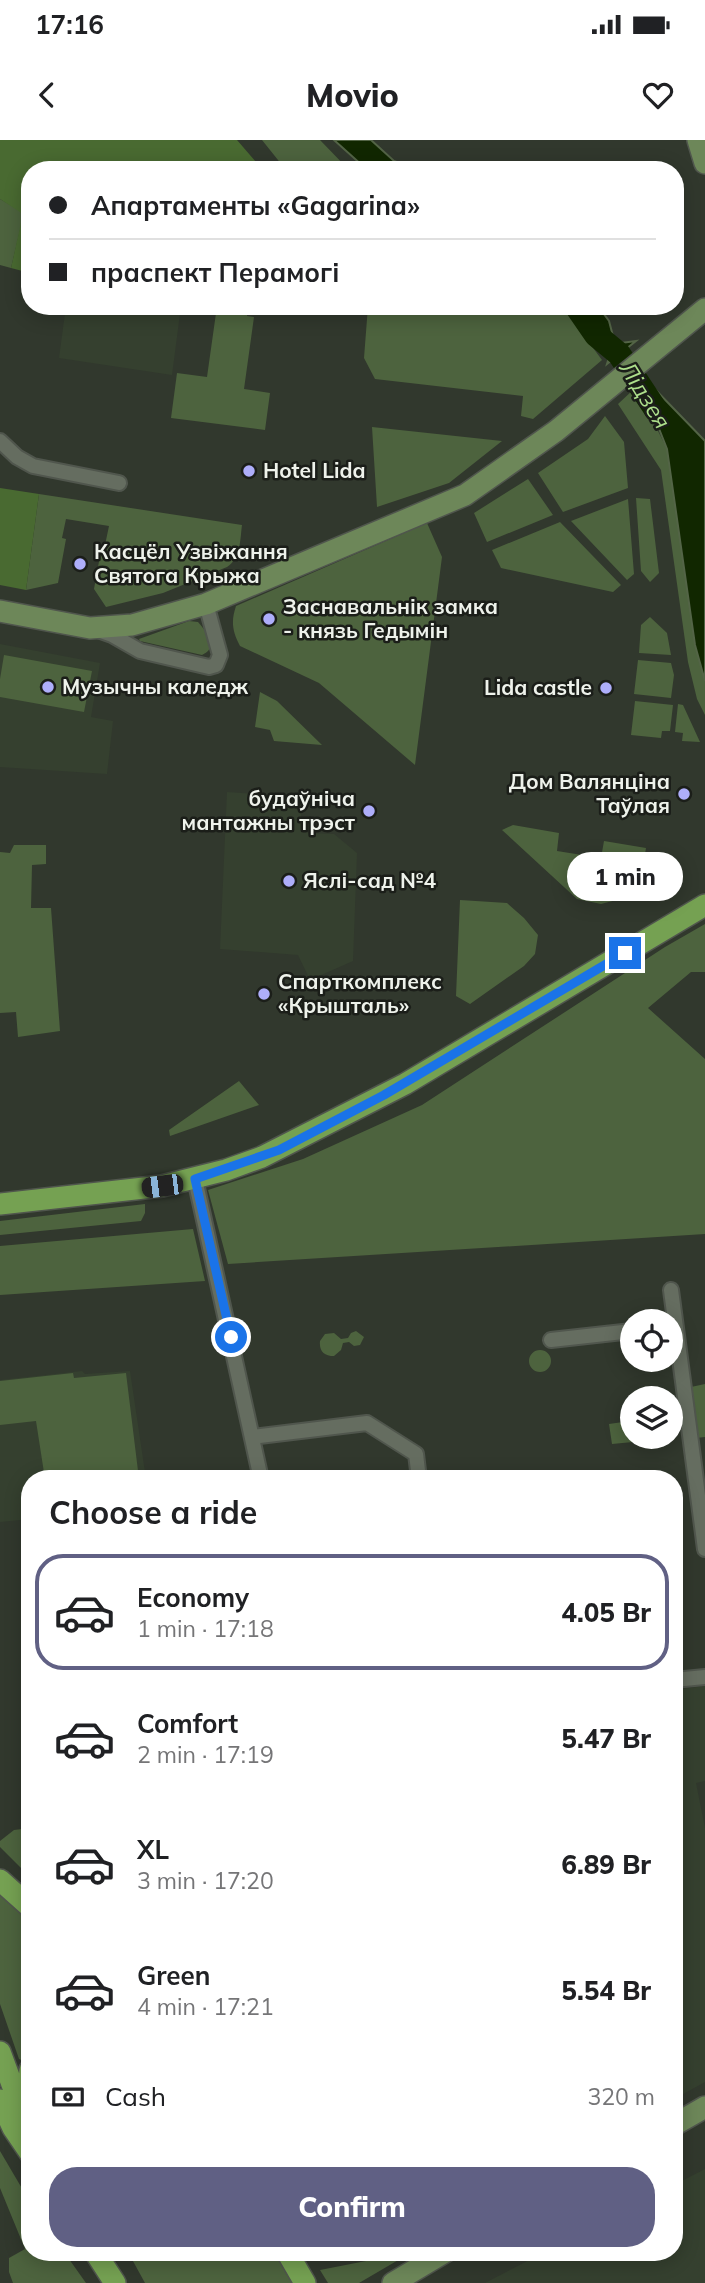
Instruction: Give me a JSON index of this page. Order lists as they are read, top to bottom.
{
  "water": ["Лідзея"],
  "places": [
    "Hotel Lida",
    "Касцёл Узвіжання Святога Крыжа",
    "Заснавальнік замка - князь Гедымін",
    "Музычны каледж",
    "Lida castle",
    "Дом Валянціна Таўлая",
    "будаўніча мантажны трэст",
    "Яслі-сад №4",
    "Спарткомплекс «Крышталь»"
  ],
  "page": {
    "status": "17:16",
    "header": "Movio",
    "banner": ["Апартаменты «Gagarina»", "праспект Перамогі"],
    "bubble": "1 min",
    "heading": "Choose a ride",
    "list": [
      {
        "name": "Economy",
        "note": "1 min · 17:18",
        "value": "4.05 Br"
      },
      {
        "name": "Comfort",
        "note": "2 min · 17:19",
        "value": "5.47 Br"
      },
      {
        "name": "XL",
        "note": "3 min · 17:20",
        "value": "6.89 Br"
      },
      {
        "name": "Green",
        "note": "4 min · 17:21",
        "value": "5.54 Br"
      }
    ],
    "pay": ["Cash", "320 m"],
    "buttons": "Confirm"
  }
}
